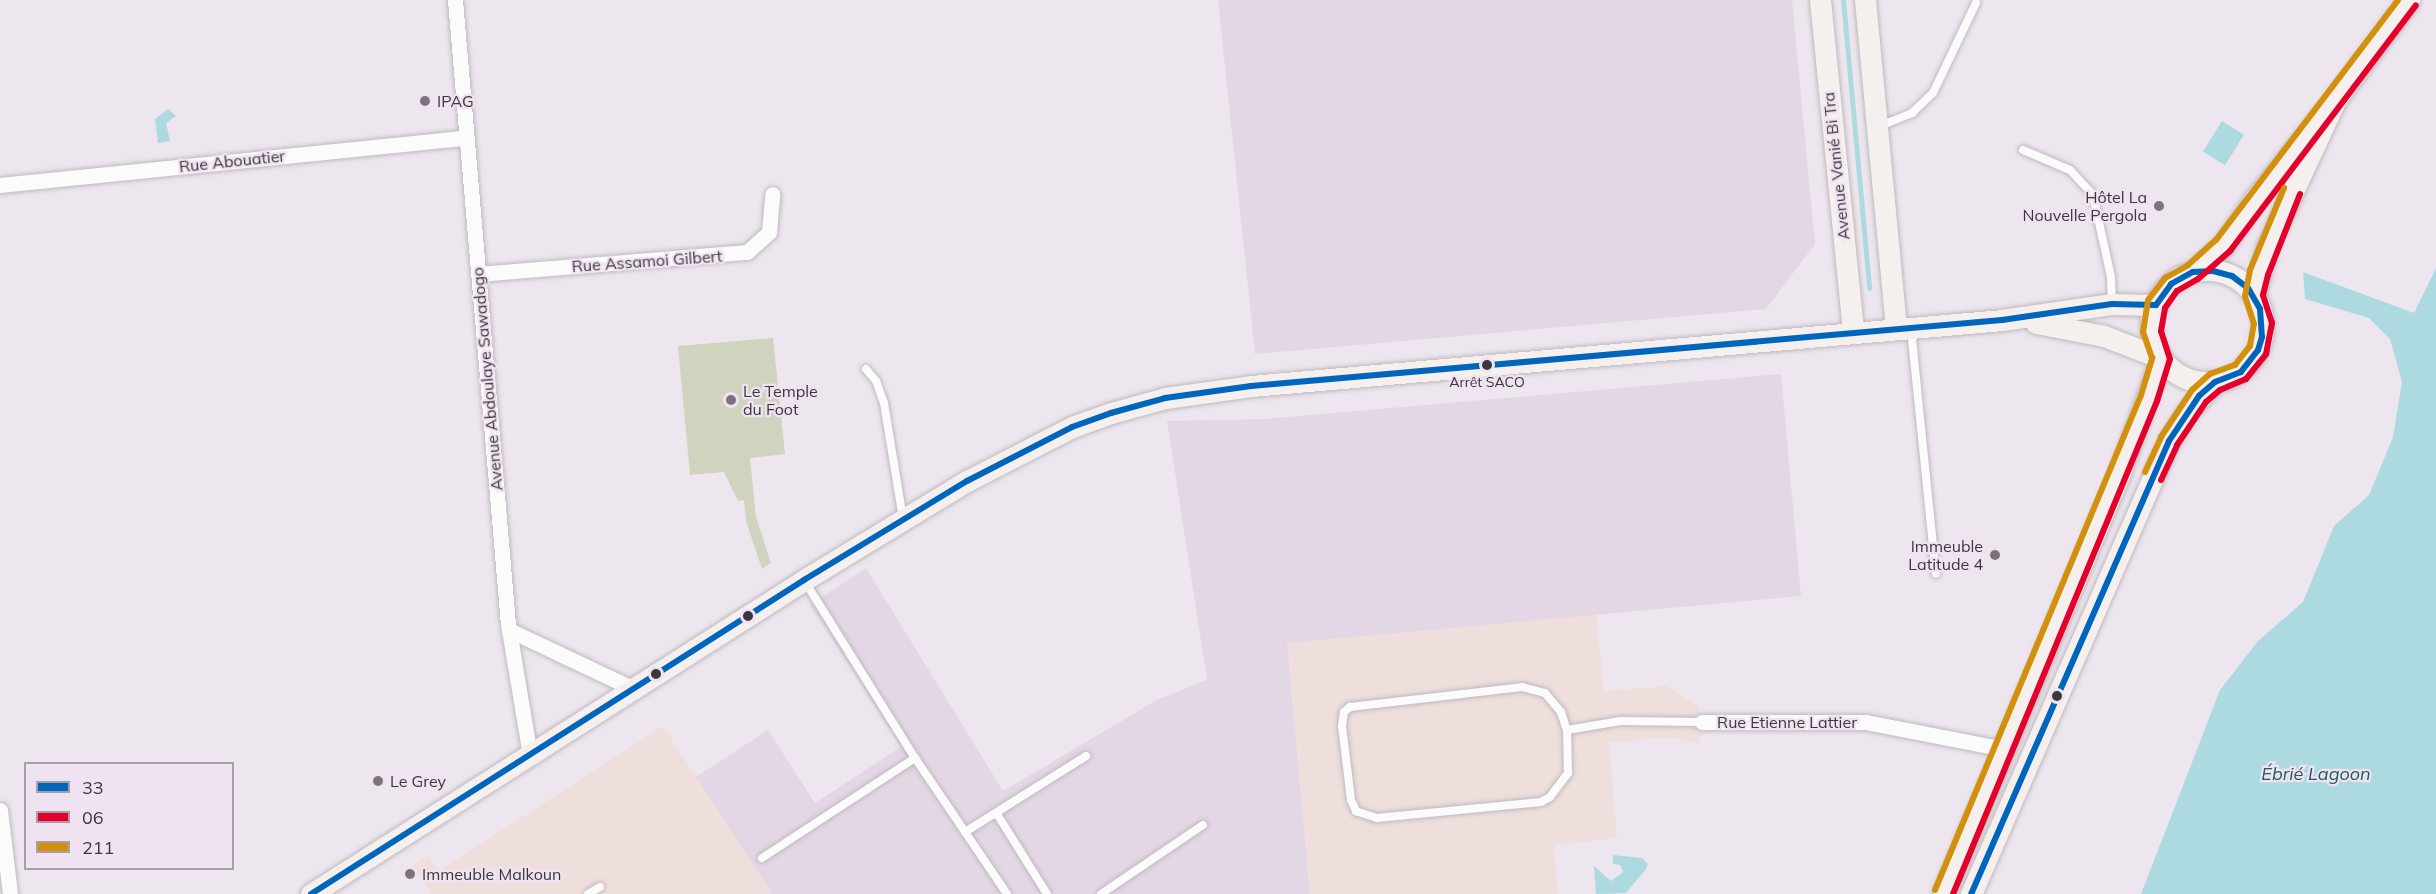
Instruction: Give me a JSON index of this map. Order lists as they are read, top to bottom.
{
  "streets": {
    "main road": ["Avenue Vanié Bi Tra"],
    "street": [
      "Rue Abouatier",
      "Rue Assamoi Gilbert",
      "Avenue Abdoulaye Sawadogo",
      "Rue Etienne Lattier"
    ]
  },
  "crossings": [
    ["Rue Abouatier", "Avenue Abdoulaye Sawadogo"],
    ["Rue Assamoi Gilbert", "Avenue Abdoulaye Sawadogo"]
  ],
  "water": ["Ébrié Lagoon"],
  "places": [
    "IPAG",
    "Hôtel La Nouvelle Pergola",
    "Arrêt SACO",
    "Le Temple du Foot",
    "Immeuble Latitude 4",
    "Le Grey",
    "Immeuble Malkoun"
  ],
  "lines": ["transit line 211", "transit line 06", "transit line 33"],
  "legend": ["33", "06", "211"]
}
